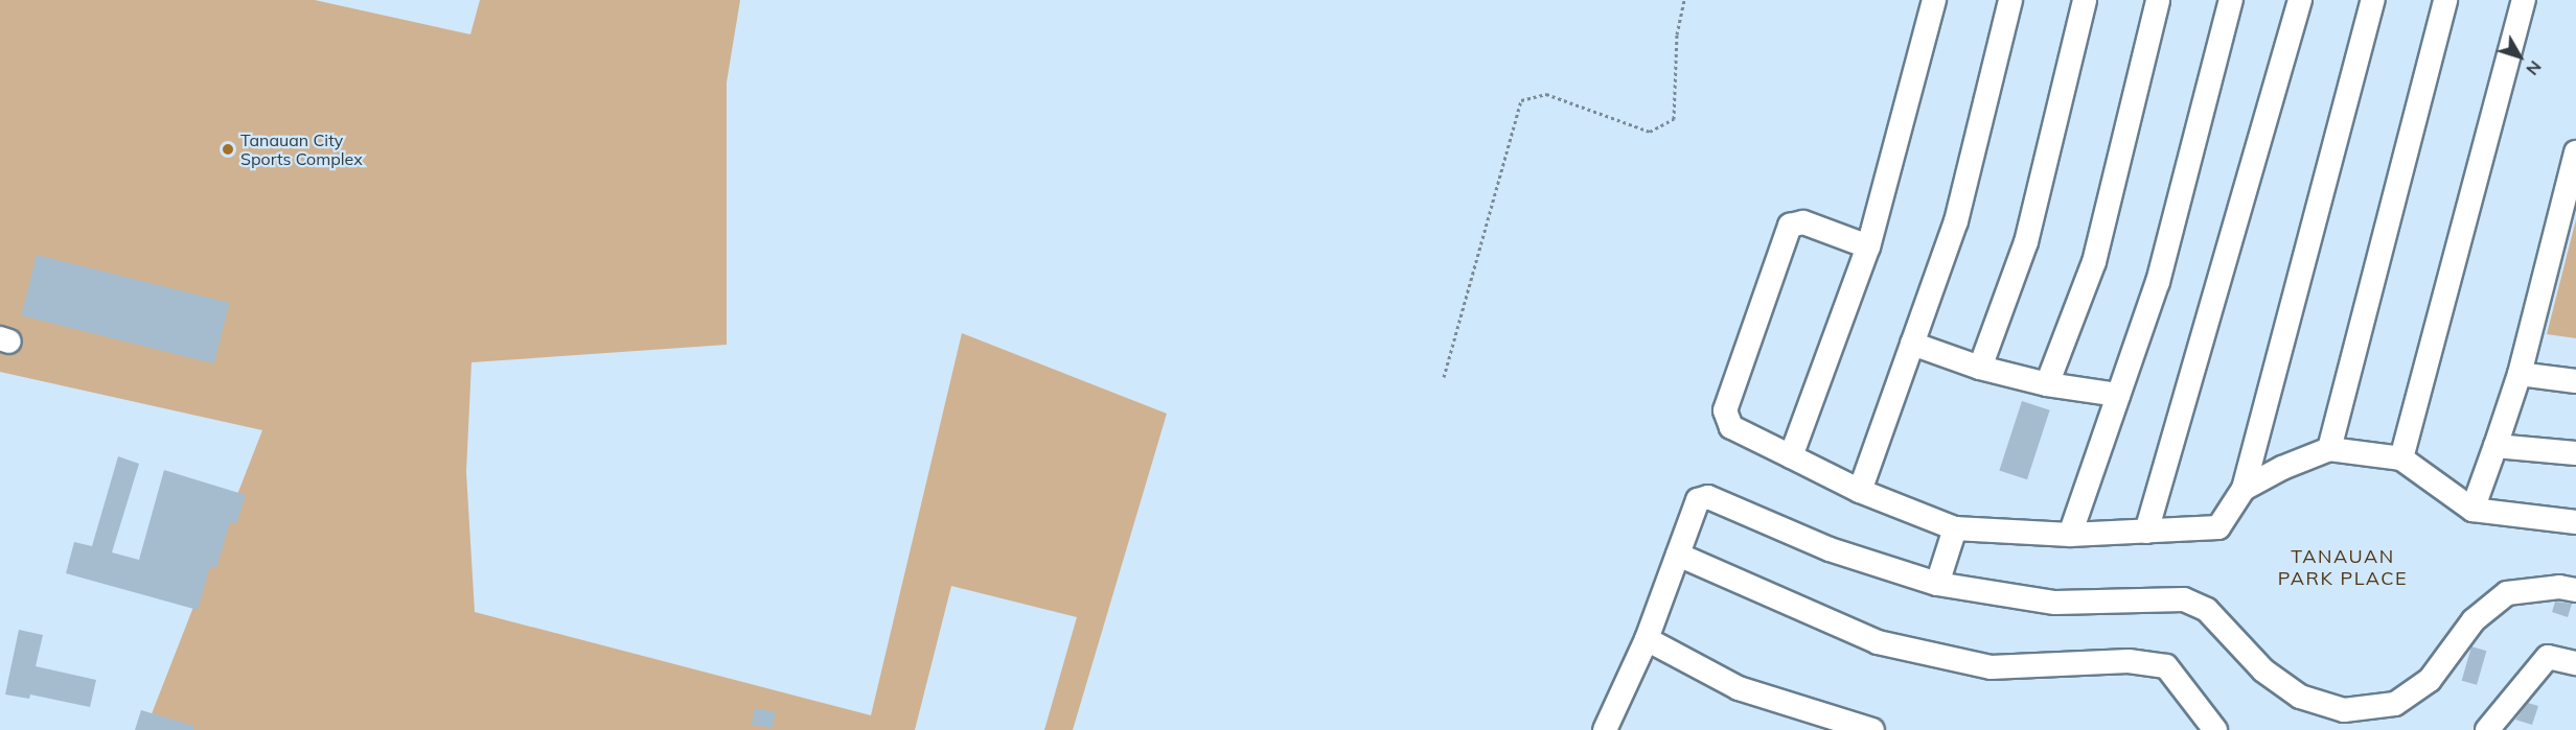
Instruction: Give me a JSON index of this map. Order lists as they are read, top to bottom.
{
  "districts": ["TANAUAN PARK PLACE"],
  "places": ["Tanauan City Sports Complex"],
  "north": "bottom right"
}
